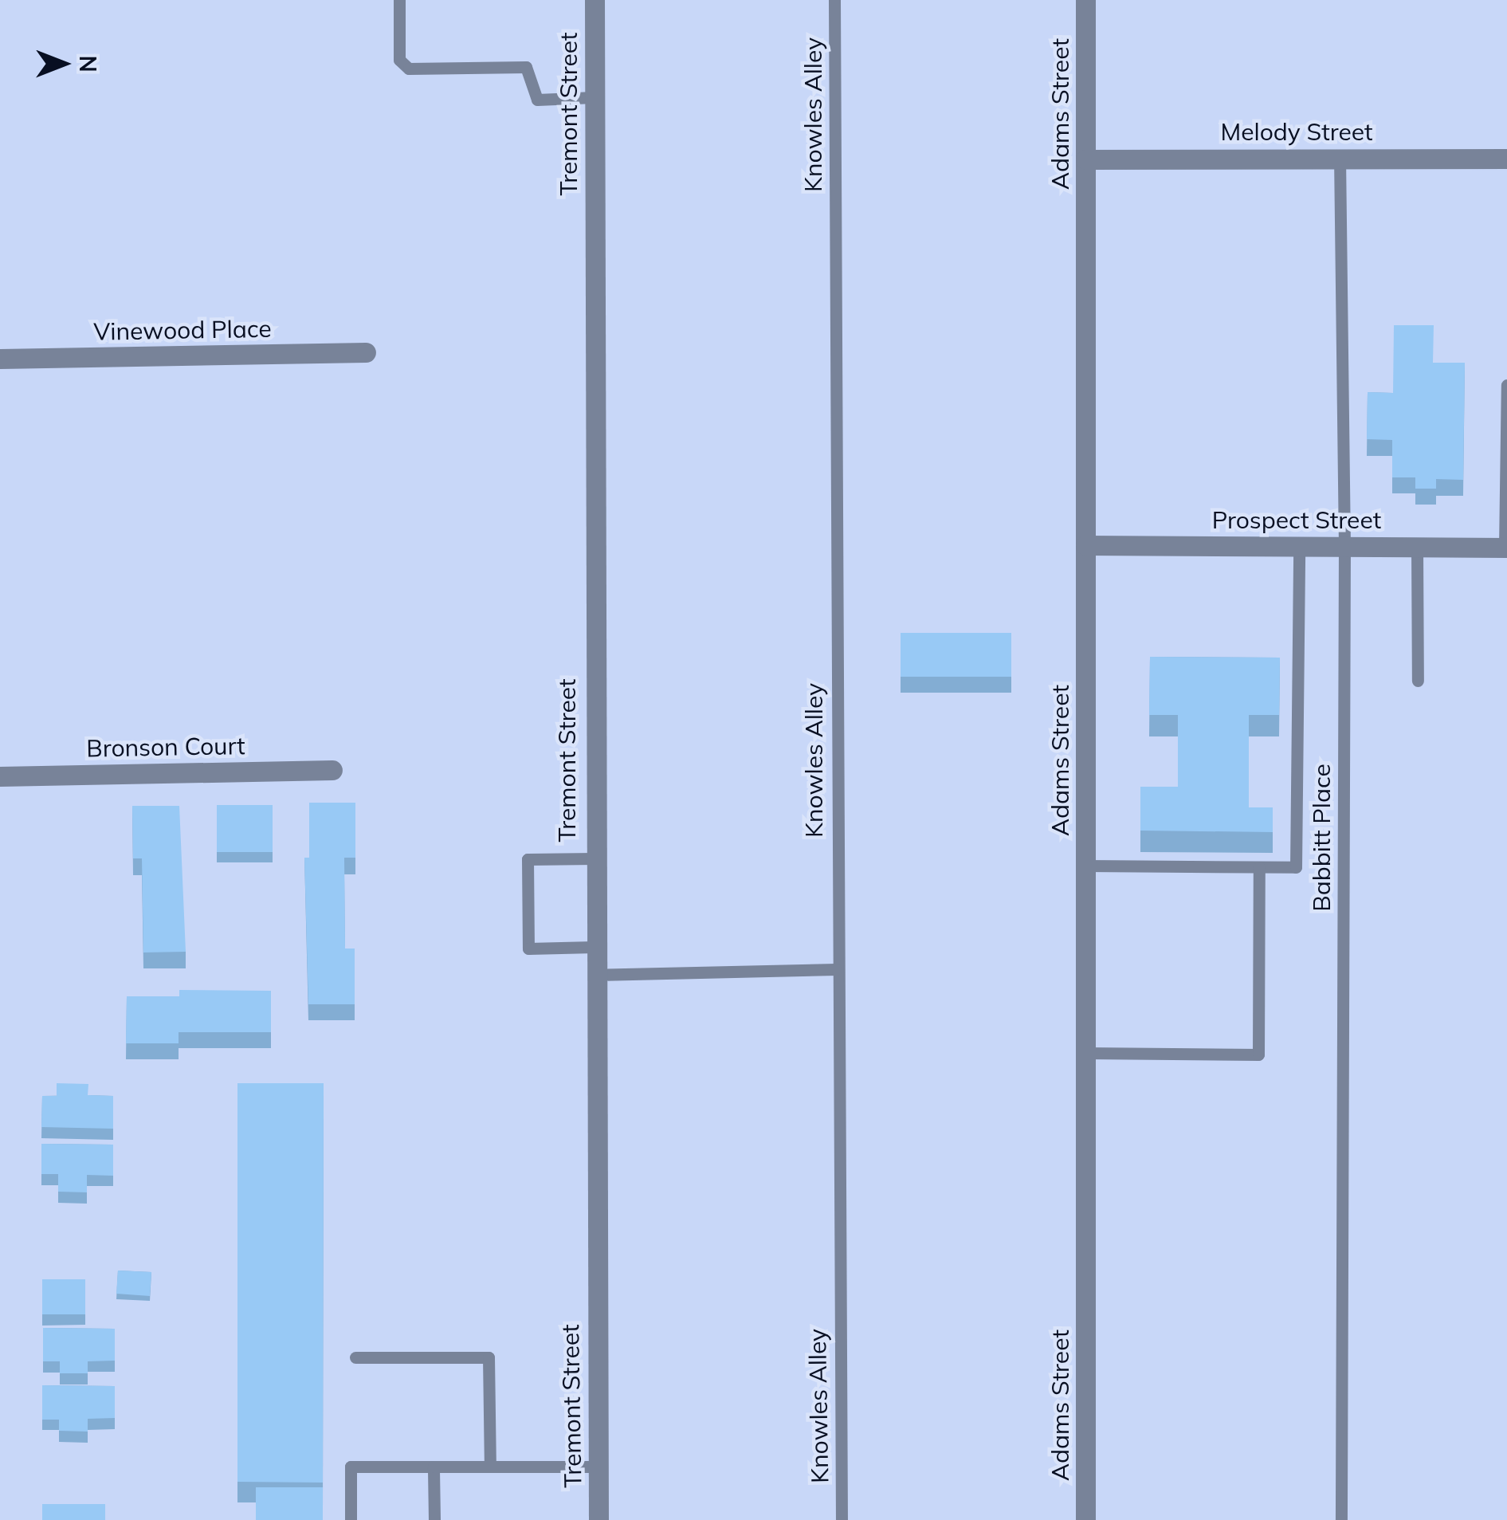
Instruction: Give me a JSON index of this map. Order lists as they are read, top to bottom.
{
  "streets": {
    "street": [
      "Tremont Street",
      "Adams Street",
      "Melody Street",
      "Vinewood Place",
      "Prospect Street",
      "Bronson Court"
    ],
    "lane": ["Knowles Alley", "Babbitt Place"]
  },
  "crossings": [
    ["Adams Street", "Melody Street"],
    ["Adams Street", "Prospect Street"],
    ["Melody Street", "Babbitt Place"],
    ["Prospect Street", "Babbitt Place"]
  ],
  "north": "right"
}
